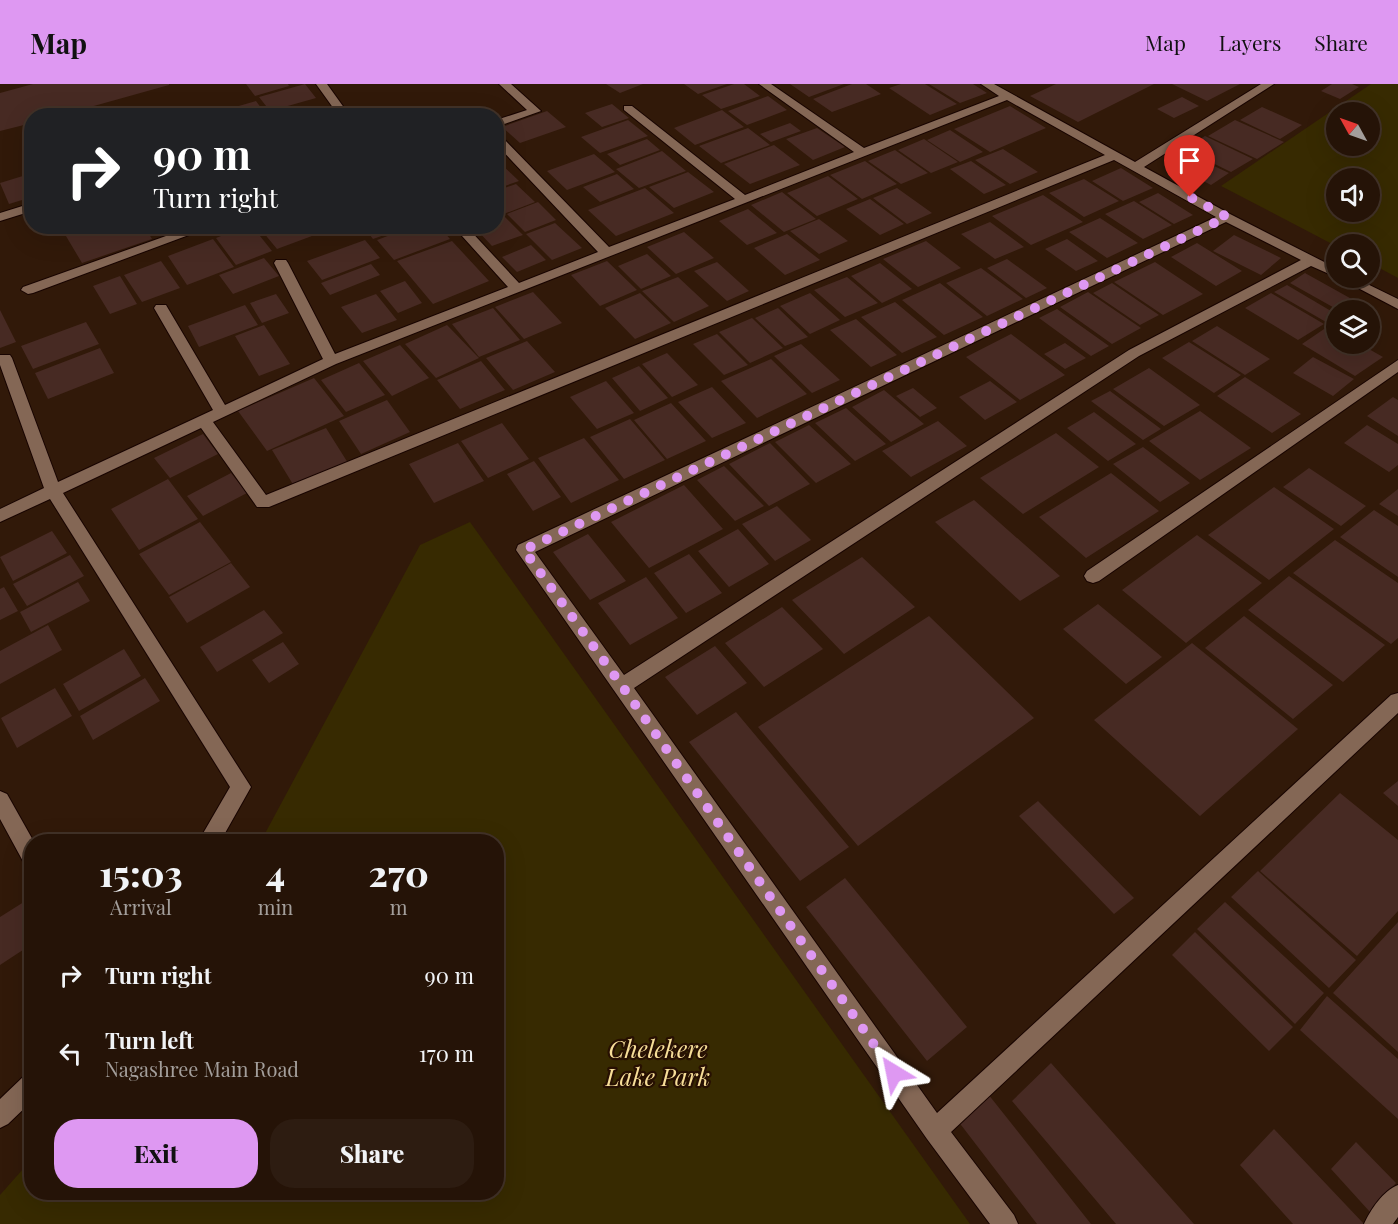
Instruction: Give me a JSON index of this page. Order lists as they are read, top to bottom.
{
  "parks": ["Chelekere Lake Park"],
  "north": "top left",
  "page": {
    "header": "Map",
    "nav": ["Map", "Layers", "Share"],
    "turn": ["90 m", "Turn right"],
    "eta": [
      "15:03",
      "Arrival",
      "4",
      "min",
      "270",
      "m"
    ],
    "list": [
      {
        "name": "Turn right",
        "value": "90 m"
      },
      {
        "name": "Turn left",
        "note": "Nagashree Main Road",
        "value": "170 m"
      }
    ],
    "buttons": ["Exit", "Share"]
  }
}
